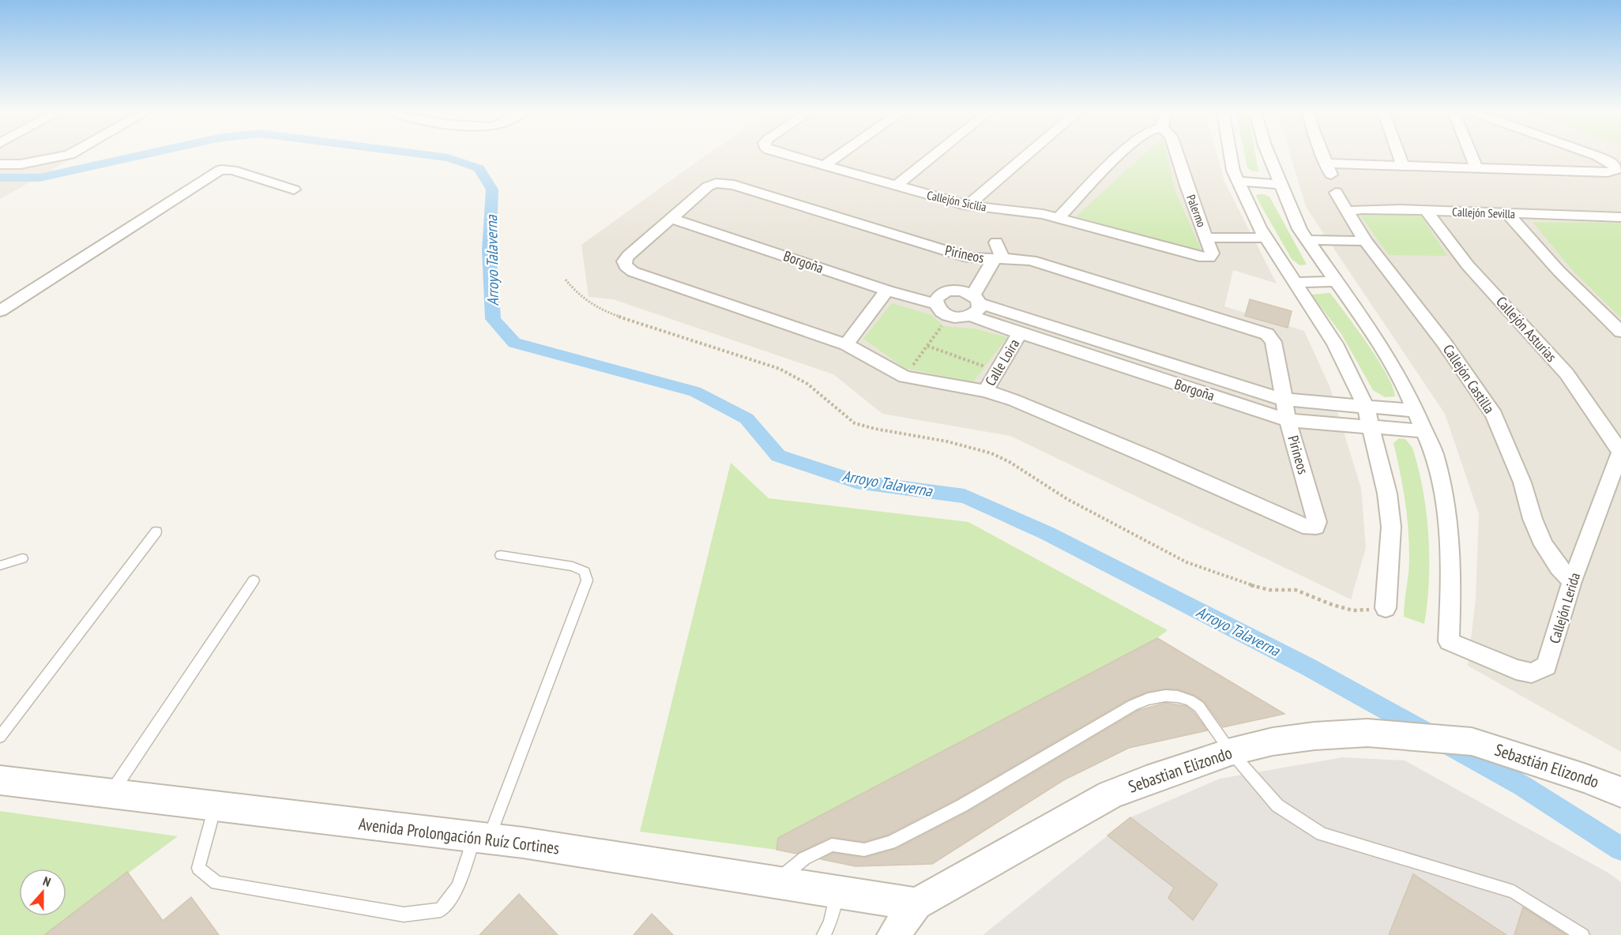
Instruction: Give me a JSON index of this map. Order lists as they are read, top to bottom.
{
  "streets": {
    "street": [
      "Callejón Sicilia",
      "Palermo",
      "Callejón Sevilla",
      "Pirineos",
      "Borgoña",
      "Callejón Asturias",
      "Calle Loira",
      "Callejón Castilla",
      "Callejón Lerida",
      "Sebastián Elizondo",
      "Sebastian Elizondo",
      "Avenida Prolongación Ruíz Cortines"
    ]
  },
  "crossings": [
    ["Callejón Sicilia", "Palermo"],
    ["Callejón Sevilla", "Callejón Asturias"],
    ["Callejón Sevilla", "Callejón Castilla"],
    ["Pirineos", "Borgoña"],
    ["Pirineos", "Calle Loira"],
    ["Borgoña", "Calle Loira"],
    ["Borgoña", "Callejón Lerida"],
    ["Callejón Asturias", "Callejón Lerida"],
    ["Callejón Castilla", "Callejón Lerida"],
    ["Sebastián Elizondo", "Sebastian Elizondo"],
    ["Sebastian Elizondo", "Avenida Prolongación Ruíz Cortines"]
  ],
  "water": ["Arroyo Talaverna"],
  "north": "top"
}
